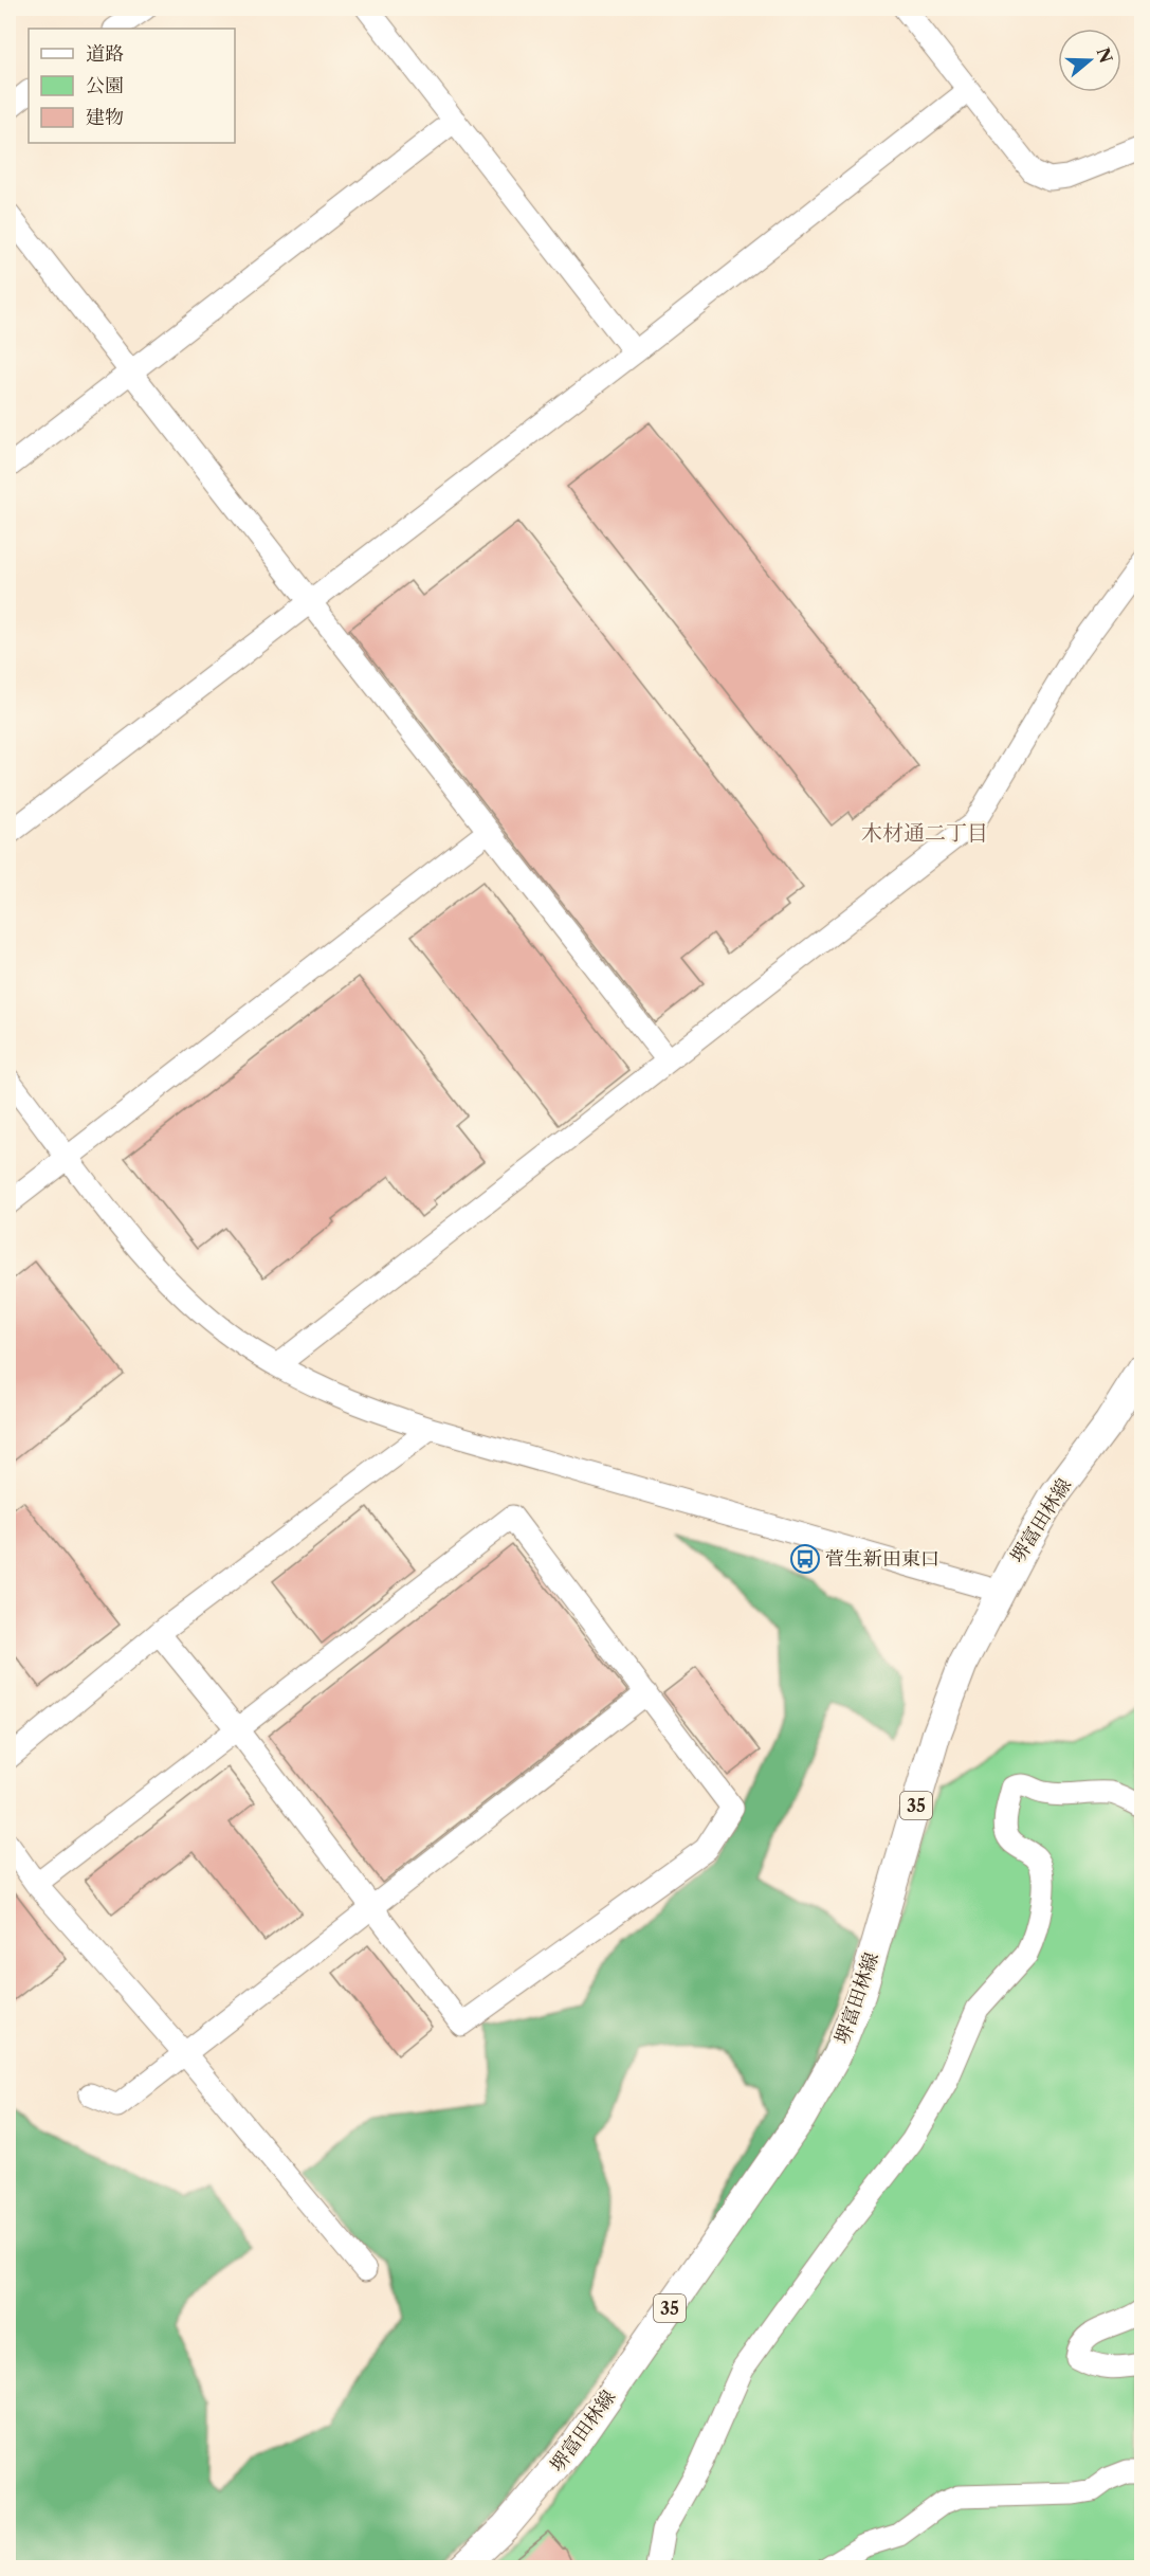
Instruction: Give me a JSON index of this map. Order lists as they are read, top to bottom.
{
  "streets": {
    "main road": ["堺富田林線", "35"]
  },
  "districts": ["木材通二丁目"],
  "places": {
    "bus stop": ["菅生新田東口"]
  },
  "legend": ["道路", "公園", "建物"],
  "north": "right"
}
